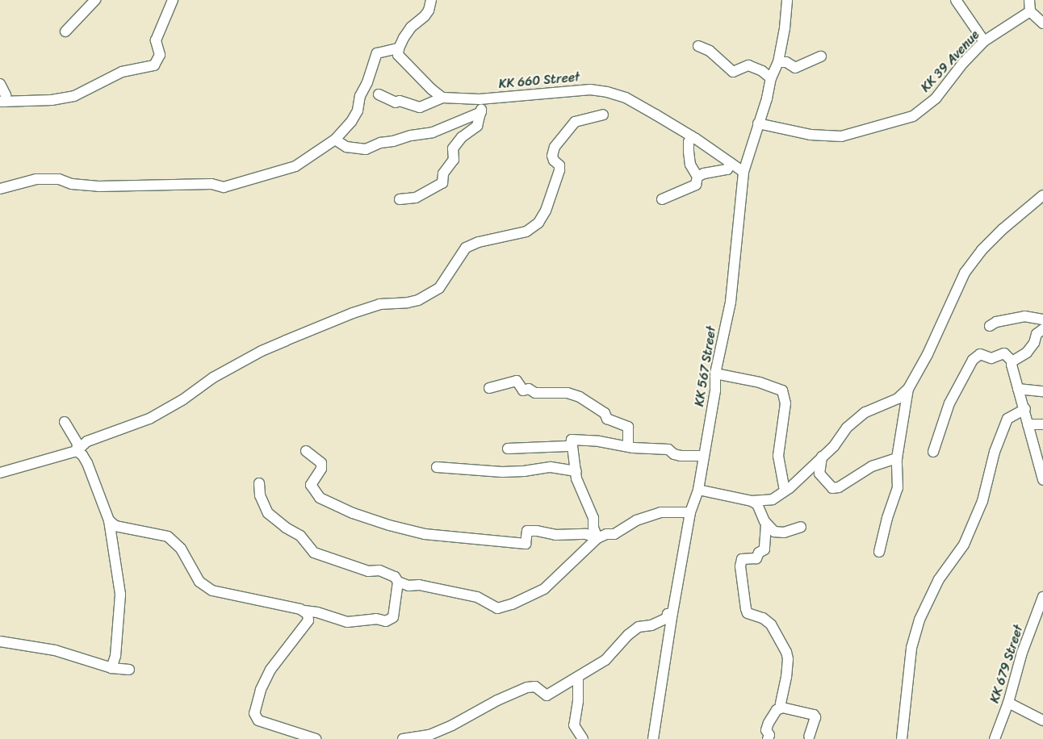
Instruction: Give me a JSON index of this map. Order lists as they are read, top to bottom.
{
  "streets": {
    "street": [
      "KK 39 Avenue",
      "KK 660 Street",
      "KK 567 Street",
      "KK 679 Street"
    ]
  },
  "crossings": [
    ["KK 39 Avenue", "KK 567 Street"],
    ["KK 660 Street", "KK 567 Street"]
  ]
}
